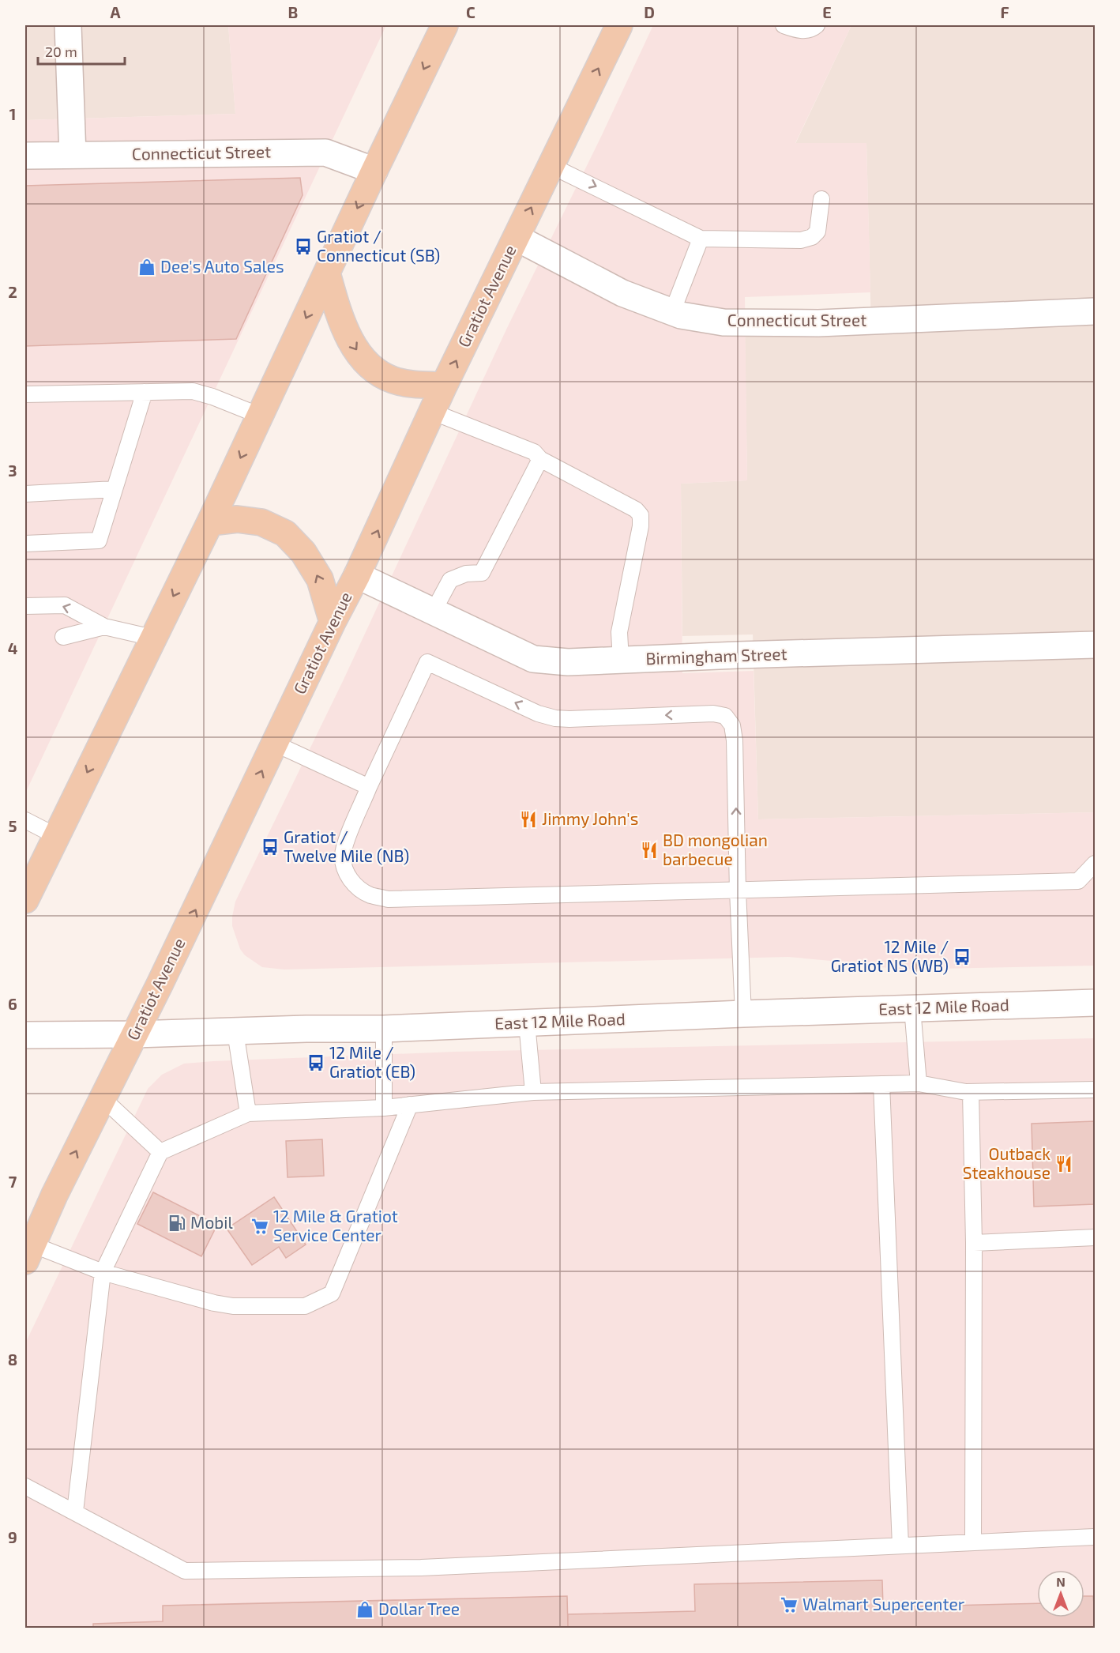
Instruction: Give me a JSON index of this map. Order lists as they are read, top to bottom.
{
  "streets": {
    "main road": ["Gratiot Avenue"],
    "street": ["Connecticut Street", "Birmingham Street", "East 12 Mile Road"]
  },
  "crossings": [
    ["Connecticut Street", "Gratiot Avenue"],
    ["Gratiot Avenue", "Birmingham Street"],
    ["Gratiot Avenue", "East 12 Mile Road"]
  ],
  "places": {
    "bus stop": [
      "Gratiot / Connecticut (SB)",
      "Gratiot / Twelve Mile (NB)",
      "12 Mile / Gratiot NS (WB)",
      "12 Mile / Gratiot (EB)"
    ],
    "shop": ["Dee's Auto Sales", "Dollar Tree"],
    "restaurant": ["Jimmy John's", "BD mongolian barbecue", "Outback Steakhouse"],
    "fuel station": ["Mobil"],
    "supermarket": ["12 Mile & Gratiot Service Center", "Walmart Supercenter"]
  },
  "scale_bar": "20 m",
  "north": "top",
  "grid": {
    "columns": [
      "A",
      "B",
      "C",
      "D",
      "E",
      "F"
    ],
    "rows": [
      "1",
      "2",
      "3",
      "4",
      "5",
      "6",
      "7",
      "8",
      "9"
    ]
  }
}
